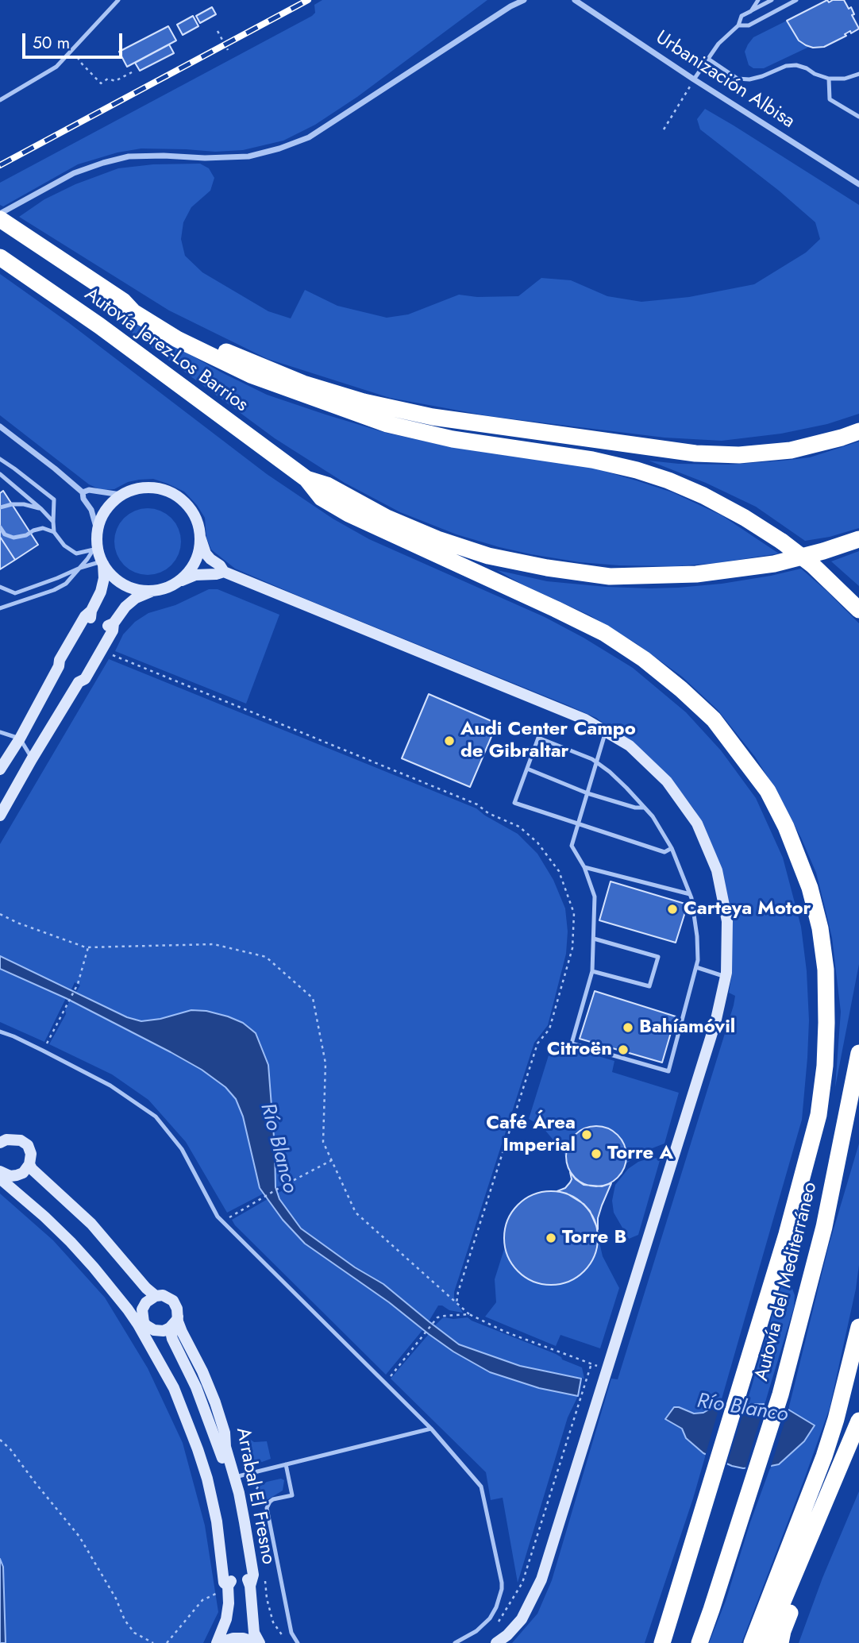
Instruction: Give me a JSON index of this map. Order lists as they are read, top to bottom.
{
  "streets": {
    "highway": ["Autovía Jerez-Los Barrios", "Autovía del Mediterráneo"],
    "street": ["Urbanización Albisa", "Arrabal El Fresno"]
  },
  "water": ["Río Blanco"],
  "places": [
    "Audi Center Campo de Gibraltar",
    "Carteya Motor",
    "Bahíamóvil",
    "Citroën",
    "Café Área Imperial",
    "Torre A",
    "Torre B"
  ],
  "scale_bar": "50 m"
}
